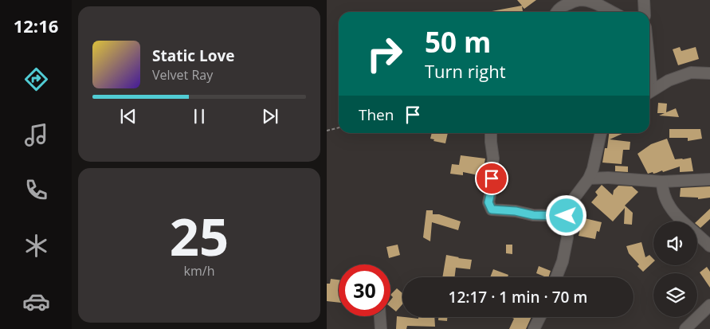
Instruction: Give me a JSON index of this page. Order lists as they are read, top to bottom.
{
  "page": {
    "tabs": "12:16",
    "turn": ["50 m", "Turn right"],
    "song": ["Static Love", "Velvet Ray"],
    "then": "Then",
    "tile": ["25", "km/h"],
    "limit": "30",
    "trip": "12:17 · 1 min · 70 m"
  }
}
